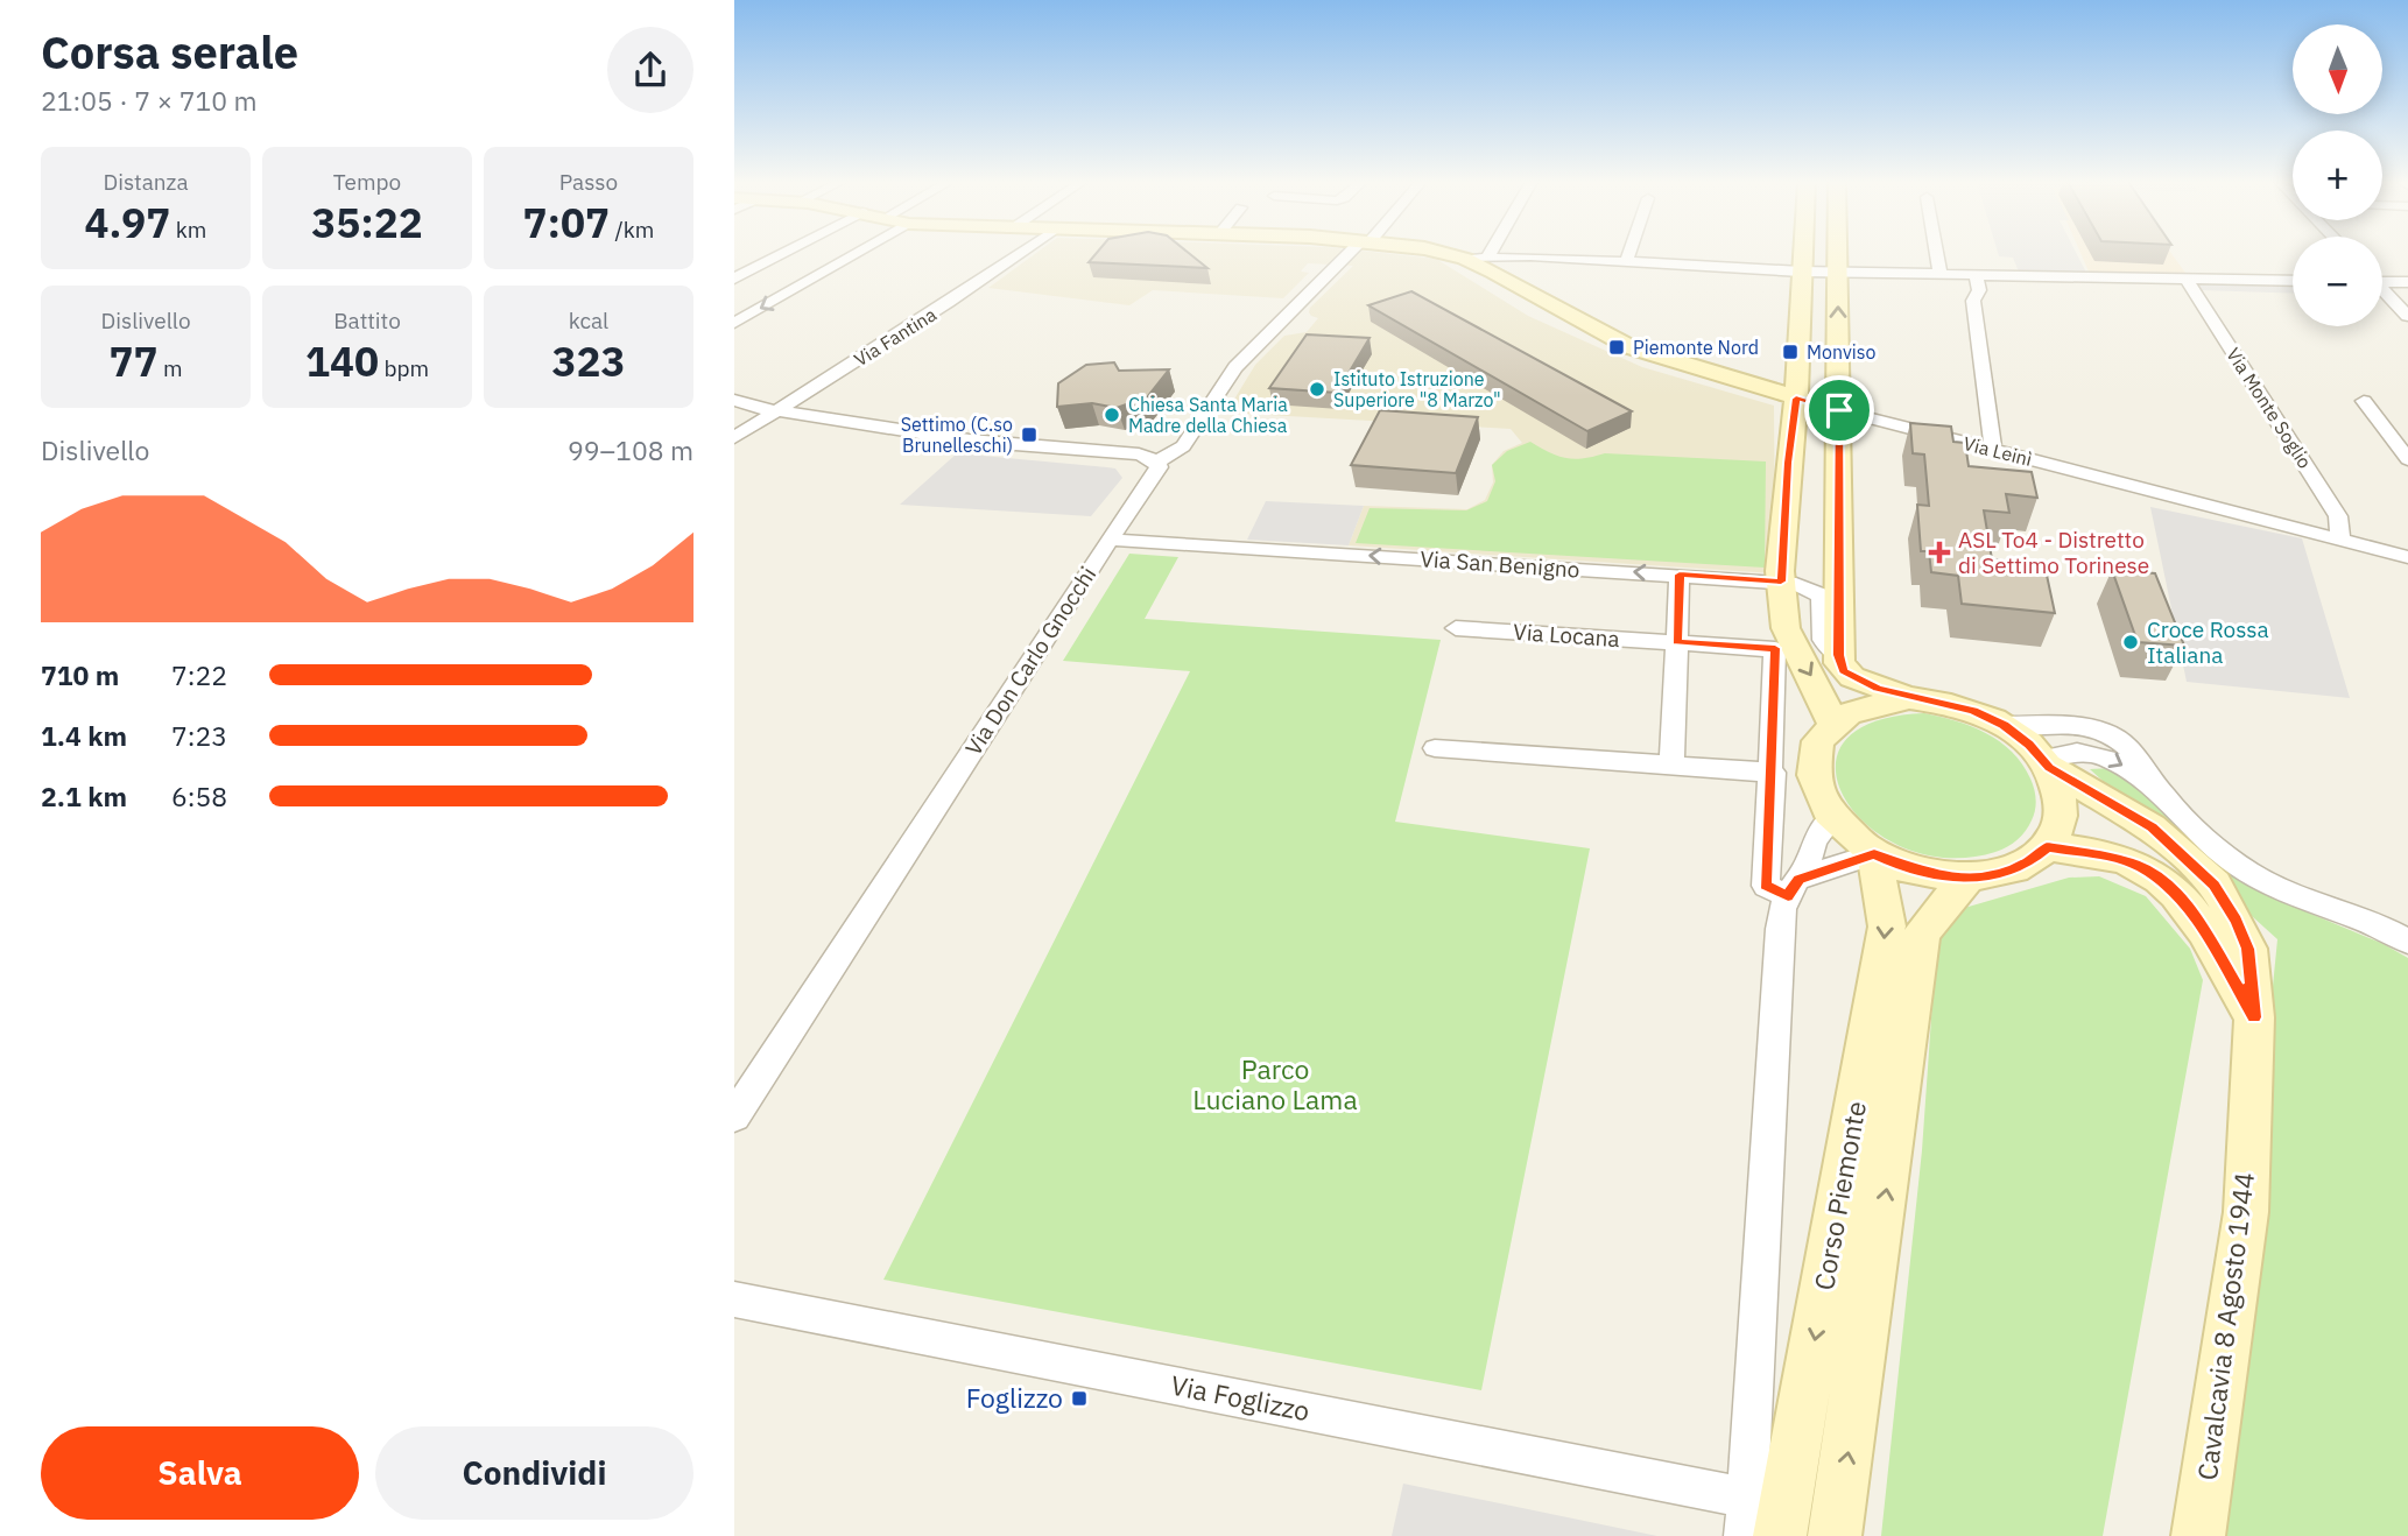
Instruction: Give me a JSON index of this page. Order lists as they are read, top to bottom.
{
  "streets": {
    "main road": ["Via Leinì", "Corso Piemonte", "Cavalcavia 8 Agosto 1944"],
    "street": [
      "Via Fantina",
      "Via Monte Soglio",
      "Via San Benigno",
      "Via Locana",
      "Via Don Carlo Gnocchi",
      "Via Foglizzo"
    ]
  },
  "crossings": [
    ["Via Monte Soglio", "Via Leinì"],
    ["Via San Benigno", "Via Don Carlo Gnocchi"],
    ["Corso Piemonte", "Cavalcavia 8 Agosto 1944"]
  ],
  "parks": ["Parco Luciano Lama"],
  "places": {
    "transit": [
      "Piemonte Nord",
      "Monviso",
      "Settimo (C.so Brunelleschi)",
      "Foglizzo"
    ],
    "other": ["Istituto Istruzione Superiore \"8 Marzo\"", "Chiesa Santa Maria Madre della Chiesa", "Croce Rossa Italiana"],
    "health": ["ASL To4 - Distretto di Settimo Torinese"]
  },
  "north": "bottom",
  "page": {
    "heading": ["Corsa serale", "21:05 · 7 × 710 m"],
    "map_buttons": ["+", "−"],
    "stats": [
      ["Distanza", "4.97 km"],
      ["Tempo", "35:22"],
      ["Passo", "7:07 /km"],
      ["Dislivello", "77 m"],
      ["Battito", "140 bpm"],
      ["kcal", "323"]
    ],
    "chart": ["Dislivello", "99–108 m"],
    "list": [
      {
        "name": "710 m",
        "note": "7:22"
      },
      {
        "name": "1.4 km",
        "note": "7:23"
      },
      {
        "name": "2.1 km",
        "note": "6:58"
      }
    ],
    "buttons": ["Salva", "Condividi"]
  }
}
